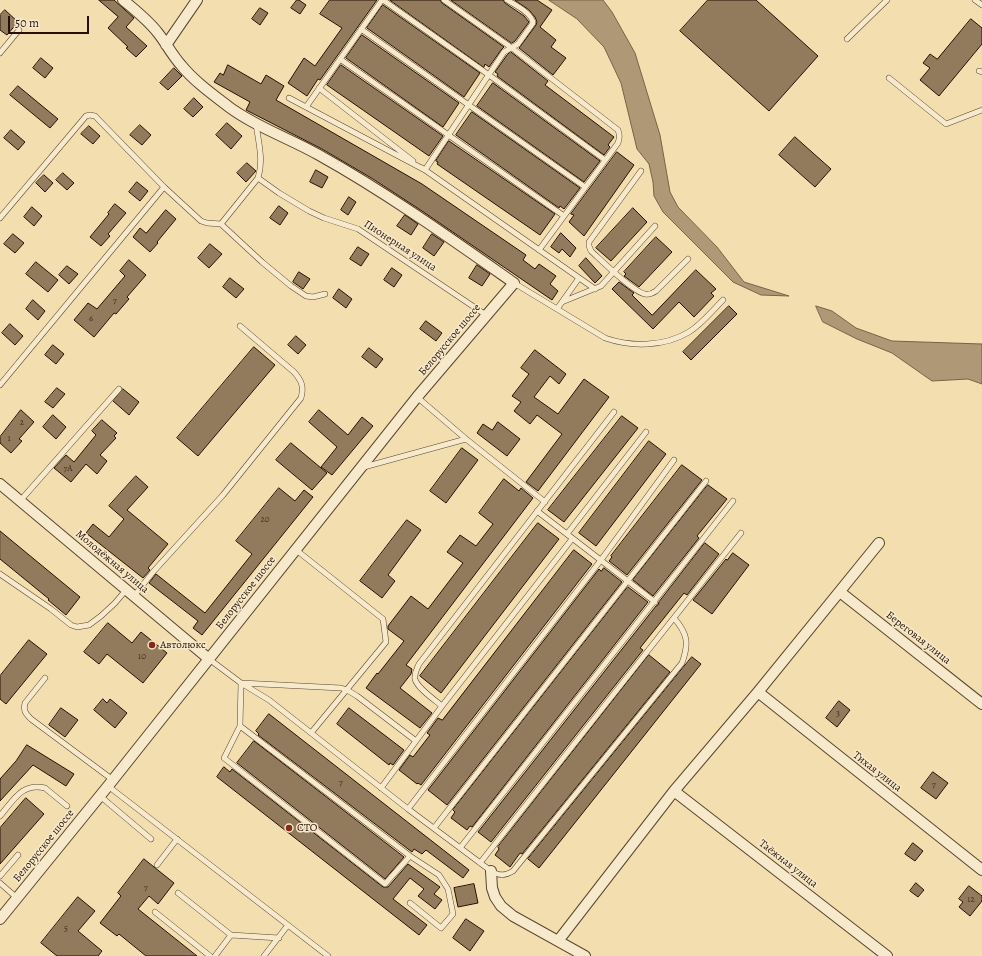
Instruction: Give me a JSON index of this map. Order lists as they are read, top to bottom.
{
  "streets": {
    "street": [
      "Белорусское шоссе",
      "Молодёжная улица",
      "Береговая улица",
      "Тихая улица",
      "Таёжная улица"
    ],
    "lane": ["Пионерная улица"]
  },
  "crossings": [
    ["Пионерная улица", "Белорусское шоссе"],
    ["Белорусское шоссе", "Молодёжная улица"]
  ],
  "places": ["Автолюкс", "СТО"],
  "house_numbers": [
    "7",
    "6",
    "2",
    "1",
    "7А",
    "20",
    "10",
    "3",
    "7",
    "7",
    "7",
    "12",
    "5"
  ],
  "scale_bar": "50 m"
}
